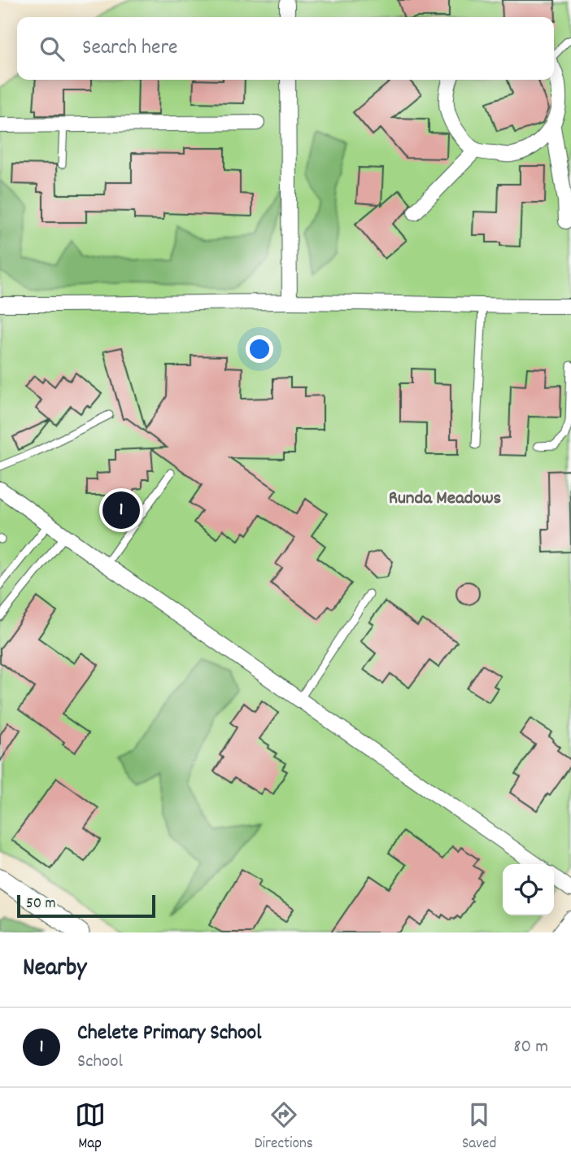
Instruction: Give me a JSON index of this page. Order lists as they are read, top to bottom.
{
  "districts": ["Runda Meadows"],
  "scale_bar": "50 m",
  "page": {
    "search": "Search here",
    "pins": "1",
    "scale": "50 m",
    "heading": "Nearby",
    "list": [
      {
        "mark": "1",
        "name": "Chelete Primary School",
        "note": "School",
        "value": "80 m"
      }
    ],
    "nav": ["Map", "Directions", "Saved"]
  }
}
